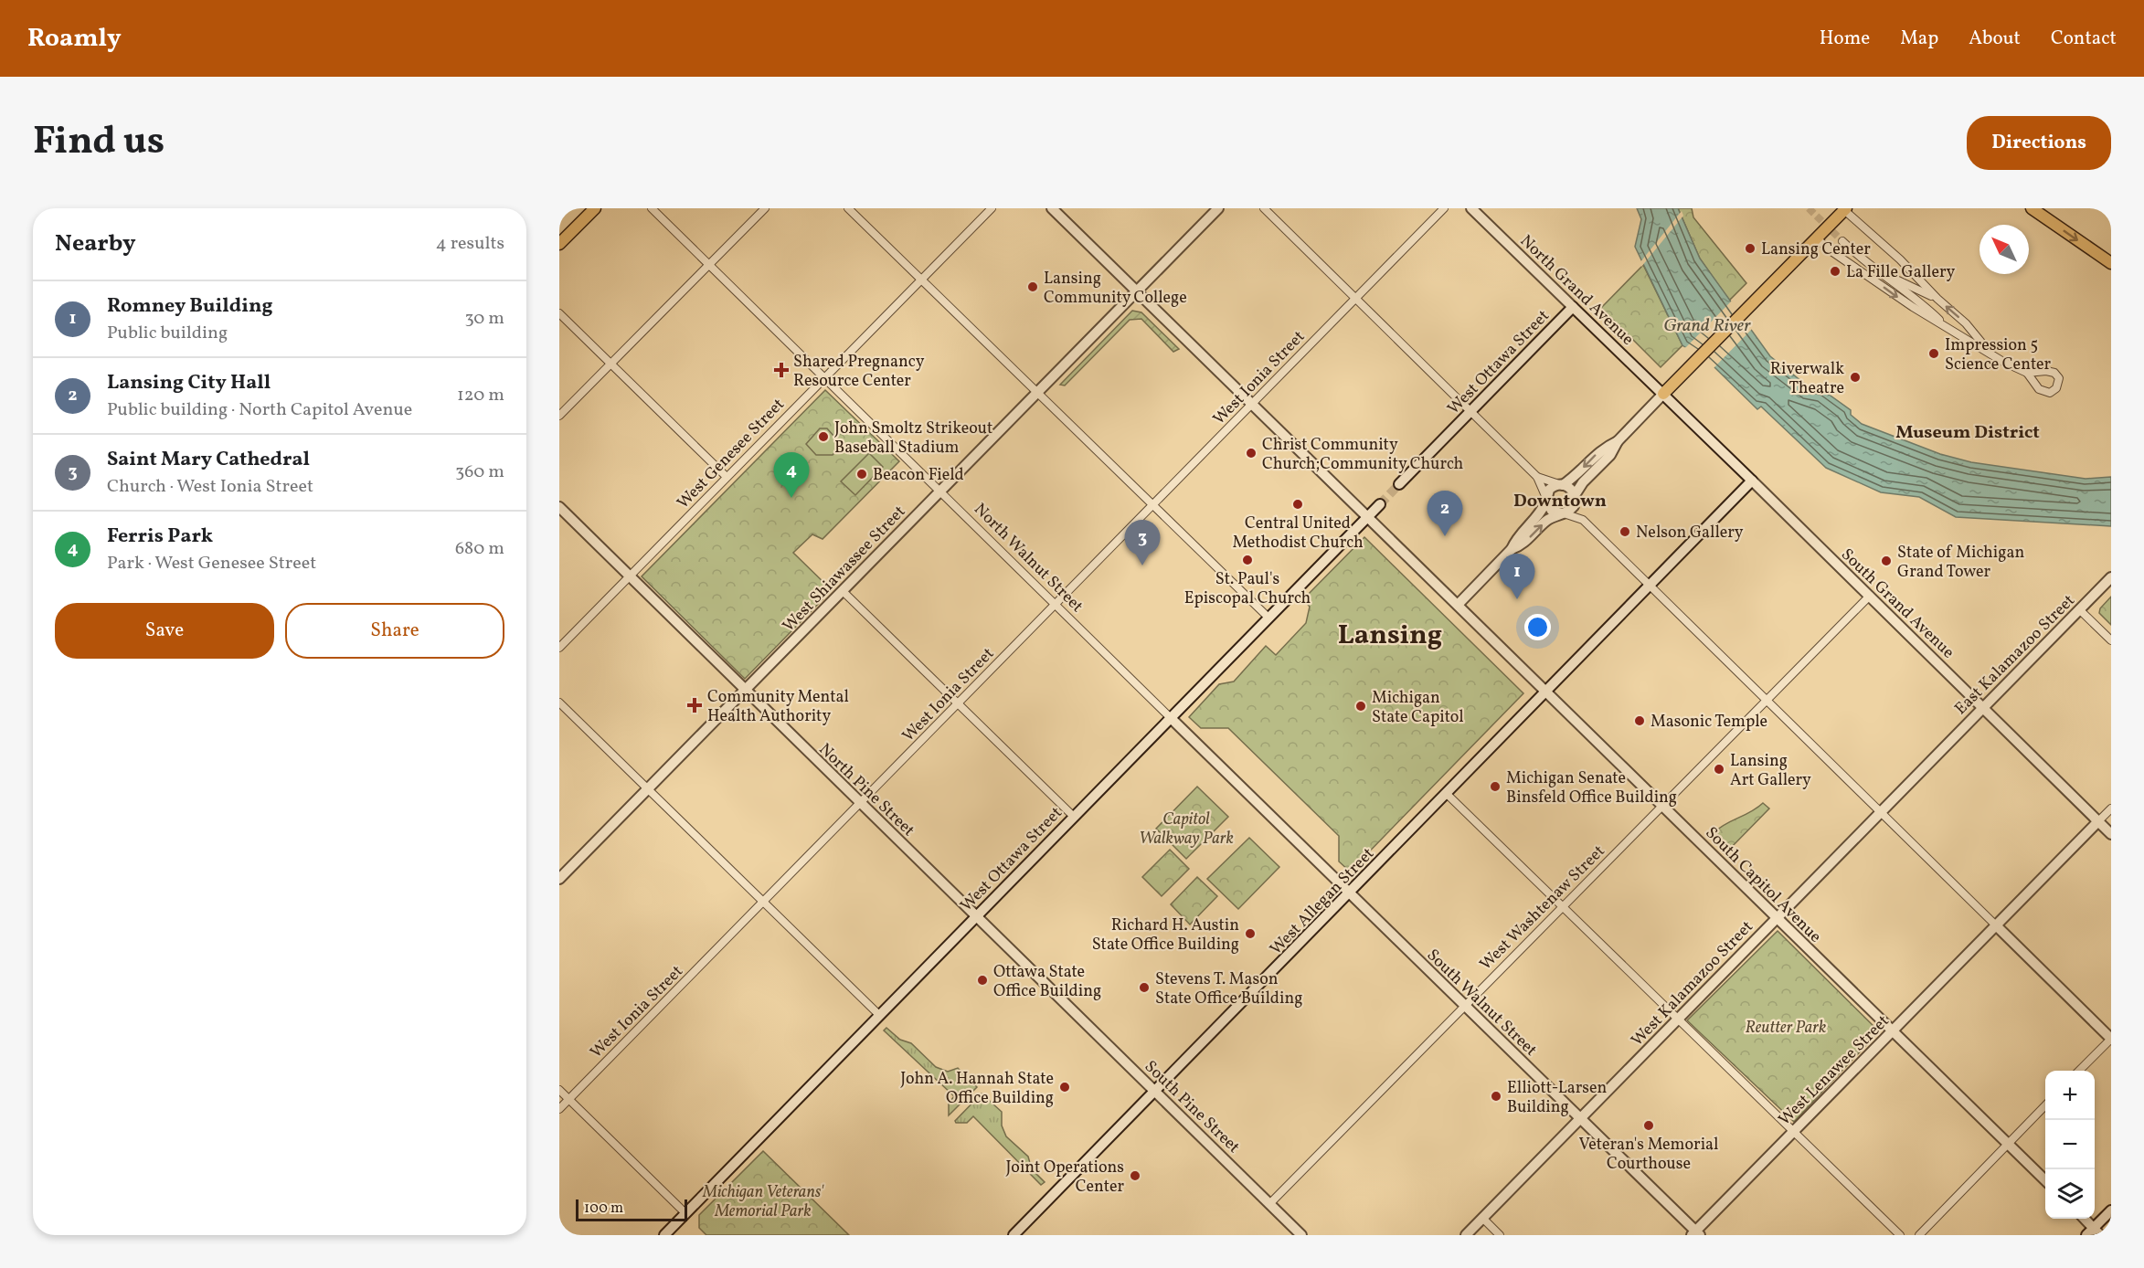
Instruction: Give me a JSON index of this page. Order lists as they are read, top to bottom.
{
  "streets": {
    "street": [
      "North Grand Avenue",
      "West Ottawa Street",
      "West Ionia Street",
      "West Genesee Street",
      "North Walnut Street",
      "West Shiawassee Street",
      "South Grand Avenue",
      "East Kalamazoo Street",
      "North Pine Street",
      "South Capitol Avenue",
      "West Allegan Street",
      "West Washtenaw Street",
      "West Kalamazoo Street",
      "South Walnut Street",
      "West Lenawee Street",
      "South Pine Street"
    ]
  },
  "crossings": [
    ["North Grand Avenue", "West Ottawa Street"],
    ["North Grand Avenue", "South Grand Avenue"],
    ["West Ottawa Street", "North Walnut Street"],
    ["West Ottawa Street", "North Pine Street"],
    ["West Ottawa Street", "South Capitol Avenue"],
    ["West Ionia Street", "North Walnut Street"],
    ["West Ionia Street", "North Pine Street"],
    ["West Ionia Street", "South Capitol Avenue"],
    ["West Genesee Street", "North Walnut Street"],
    ["West Genesee Street", "North Pine Street"],
    ["North Walnut Street", "West Shiawassee Street"],
    ["North Walnut Street", "South Walnut Street"],
    ["West Shiawassee Street", "North Pine Street"],
    ["West Shiawassee Street", "South Capitol Avenue"],
    ["South Grand Avenue", "East Kalamazoo Street"],
    ["South Grand Avenue", "West Allegan Street"],
    ["South Grand Avenue", "West Washtenaw Street"],
    ["South Grand Avenue", "West Lenawee Street"],
    ["East Kalamazoo Street", "West Kalamazoo Street"],
    ["North Pine Street", "South Pine Street"],
    ["South Capitol Avenue", "West Allegan Street"],
    ["South Capitol Avenue", "West Washtenaw Street"],
    ["South Capitol Avenue", "West Kalamazoo Street"],
    ["South Capitol Avenue", "West Lenawee Street"],
    ["West Allegan Street", "South Walnut Street"],
    ["West Allegan Street", "South Pine Street"],
    ["West Washtenaw Street", "South Walnut Street"],
    ["West Washtenaw Street", "South Pine Street"],
    ["West Kalamazoo Street", "South Walnut Street"],
    ["South Walnut Street", "West Lenawee Street"]
  ],
  "districts": ["Museum District", "Downtown", "Lansing"],
  "water": ["Grand River"],
  "parks": ["Capitol Walkway Park", "Reutter Park", "Michigan Veterans' Memorial Park"],
  "places": {
    "other": [
      "Lansing Center",
      "La Fille Gallery",
      "Lansing Community College",
      "Impression 5 Science Center",
      "Riverwalk Theatre",
      "John Smoltz Strikeout Baseball Stadium",
      "Christ Community Church;Community Church",
      "Beacon Field",
      "Central United Methodist Church",
      "Nelson Gallery",
      "St. Paul's Episcopal Church",
      "State of Michigan Grand Tower",
      "Michigan State Capitol",
      "Masonic Temple",
      "Lansing Art Gallery",
      "Michigan Senate Binsfeld Office Building",
      "Richard H. Austin State Office Building",
      "Ottawa State Office Building",
      "Stevens T. Mason State Office Building",
      "John A. Hannah State Office Building",
      "Elliott-Larsen Building",
      "Veteran's Memorial Courthouse",
      "Joint Operations Center"
    ],
    "health": ["Shared Pregnancy Resource Center", "Community Mental Health Authority"]
  },
  "scale_bar": "100 m",
  "north": "top left",
  "page": {
    "header": "Roamly",
    "nav": [
      "Home",
      "Map",
      "About",
      "Contact"
    ],
    "title": "Find us",
    "buttons": [
      "Directions",
      ["Save", "Share"]
    ],
    "heading": ["Nearby", "4 results"],
    "list": [
      {
        "mark": "1",
        "name": "Romney Building",
        "note": "Public building",
        "value": "30 m"
      },
      {
        "mark": "2",
        "name": "Lansing City Hall",
        "note": "Public building · North Capitol Avenue",
        "value": "120 m"
      },
      {
        "mark": "3",
        "name": "Saint Mary Cathedral",
        "note": "Church · West Ionia Street",
        "value": "360 m"
      },
      {
        "mark": "4",
        "name": "Ferris Park",
        "note": "Park · West Genesee Street",
        "value": "680 m"
      }
    ],
    "pins": [
      "4",
      "2",
      "3",
      "1"
    ],
    "map_buttons": ["+", "−"],
    "scale": "100 m"
  }
}
